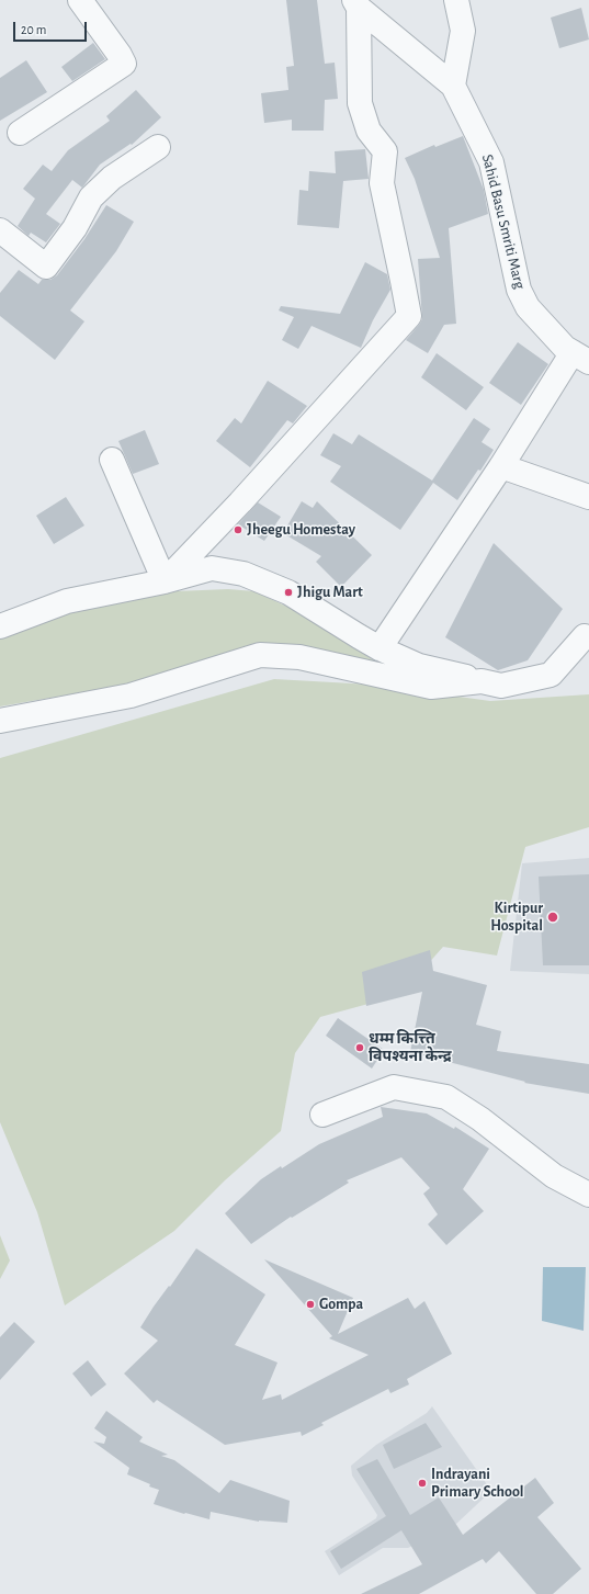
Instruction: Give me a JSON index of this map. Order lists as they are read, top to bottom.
{
  "streets": {
    "street": ["Sahid Basu Smriti Marg"]
  },
  "places": [
    "Jheegu Homestay",
    "Jhigu Mart",
    "Kirtipur Hospital",
    "धम्म कित्त्ति विपश्यना केन्द्र",
    "Gompa",
    "Indrayani Primary School"
  ],
  "scale_bar": "20 m"
}
